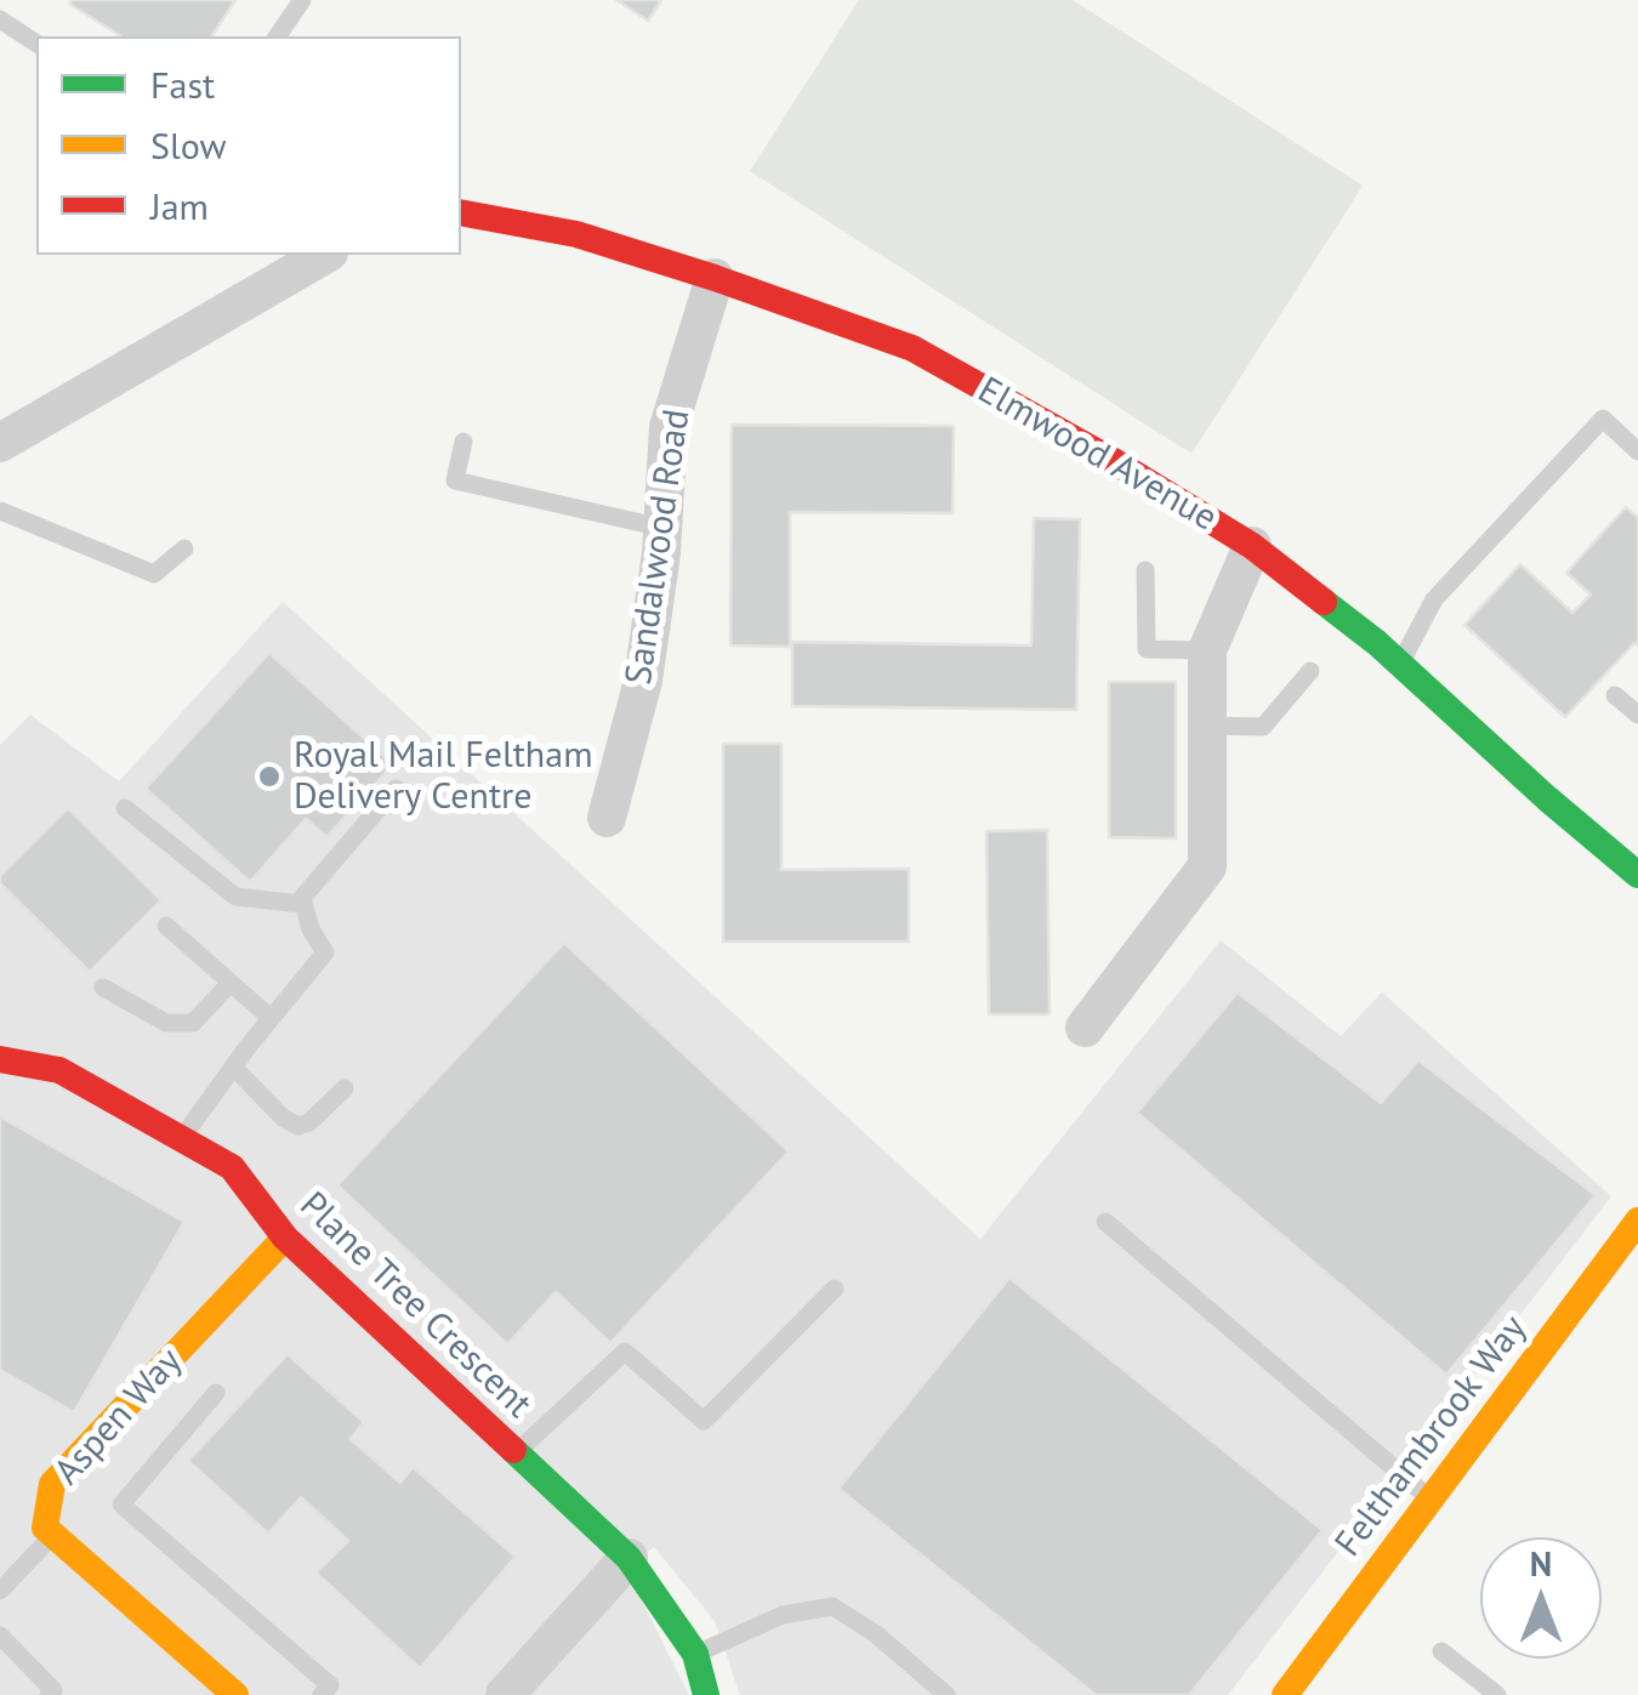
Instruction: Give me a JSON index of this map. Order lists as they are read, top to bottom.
{
  "streets": {
    "street": [
      "Elmwood Avenue",
      "Sandalwood Road",
      "Plane Tree Crescent",
      "Aspen Way",
      "Felthambrook Way"
    ]
  },
  "crossings": [
    ["Elmwood Avenue", "Sandalwood Road"],
    ["Plane Tree Crescent", "Aspen Way"]
  ],
  "places": ["Royal Mail Feltham Delivery Centre"],
  "legend": ["Fast", "Slow", "Jam"],
  "north": "top"
}
